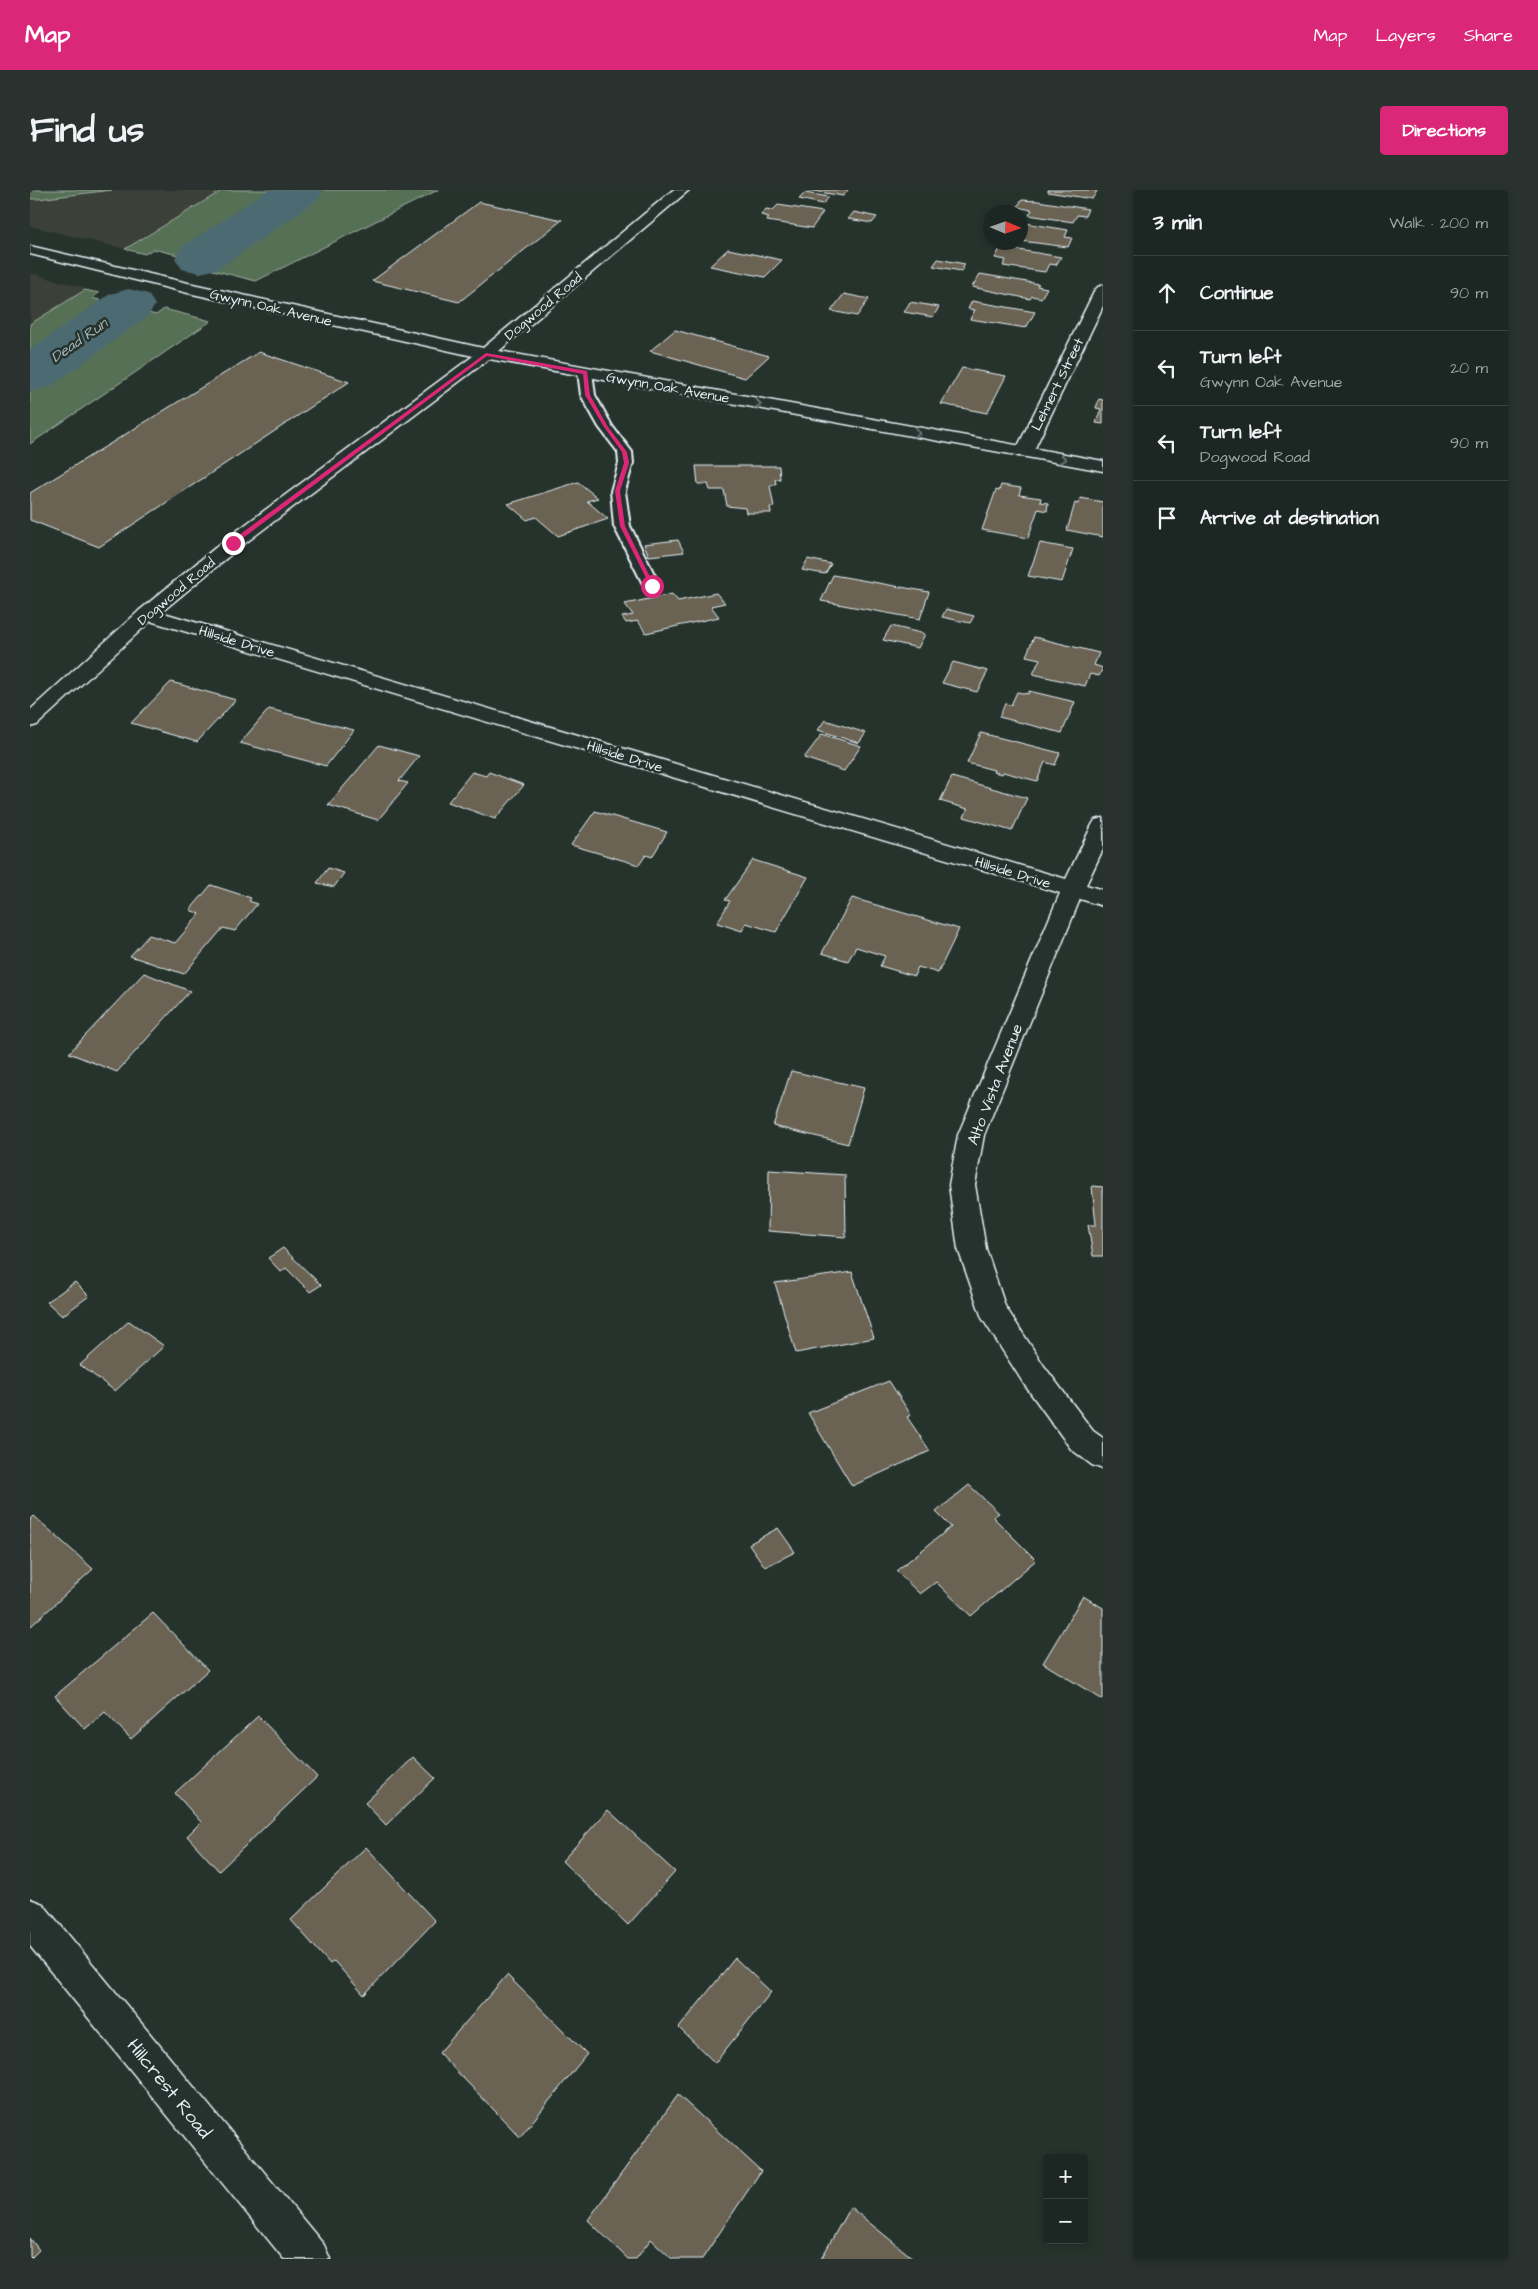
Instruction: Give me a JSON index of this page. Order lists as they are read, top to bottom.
{
  "streets": {
    "street": [
      "Dogwood Road",
      "Gwynn Oak Avenue",
      "Lehnert Street",
      "Hillside Drive",
      "Alto Vista Avenue",
      "Hillcrest Road"
    ]
  },
  "crossings": [
    ["Dogwood Road", "Gwynn Oak Avenue"],
    ["Dogwood Road", "Hillside Drive"],
    ["Gwynn Oak Avenue", "Lehnert Street"],
    ["Hillside Drive", "Alto Vista Avenue"]
  ],
  "one_way": ["Gwynn Oak Avenue"],
  "water": ["Dead Run"],
  "north": "right",
  "page": {
    "header": "Map",
    "nav": ["Map", "Layers", "Share"],
    "title": "Find us",
    "buttons": "Directions",
    "heading": ["3 min", "Walk · 200 m"],
    "list": [
      ["Continue", "90 m"],
      ["Turn left", "Gwynn Oak Avenue", "20 m"],
      ["Turn left", "Dogwood Road", "90 m"],
      "Arrive at destination"
    ],
    "map_buttons": ["+", "−"]
  }
}
